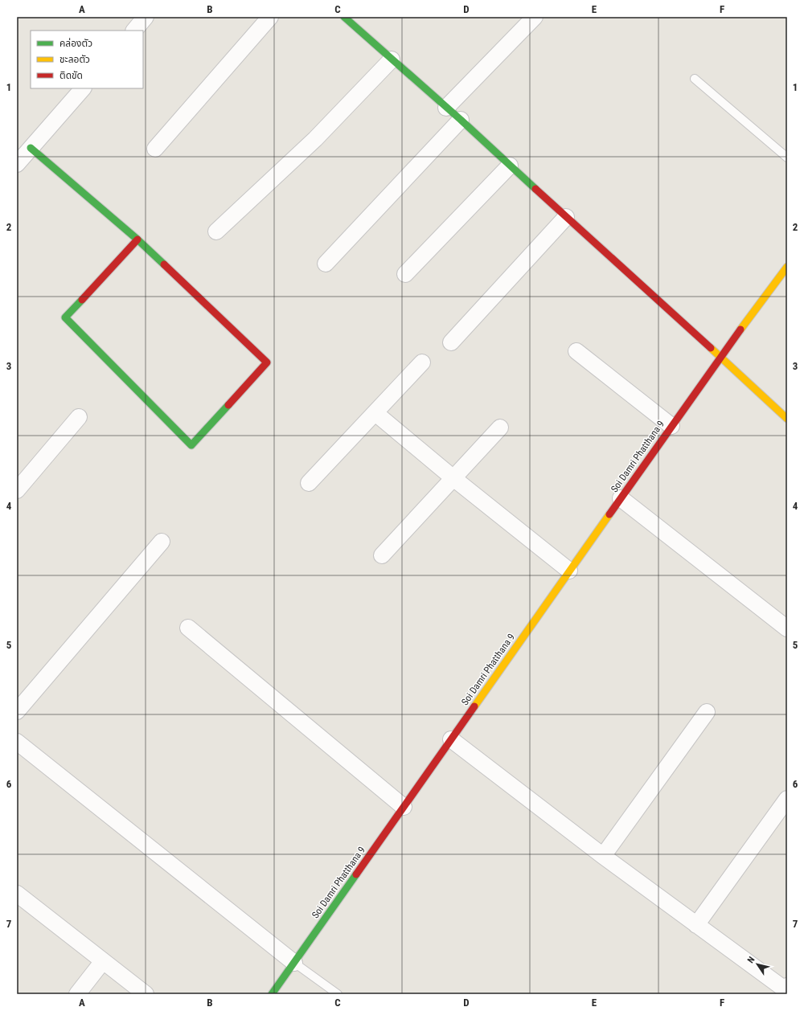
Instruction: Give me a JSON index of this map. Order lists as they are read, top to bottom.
{
  "streets": {
    "street": ["Soi Damri Phatthana 9"]
  },
  "legend": ["คล่องตัว", "ชะลอตัว", "ติดขัด"],
  "north": "top left",
  "grid": {
    "columns": [
      "A",
      "B",
      "C",
      "D",
      "E",
      "F"
    ],
    "rows": [
      "1",
      "2",
      "3",
      "4",
      "5",
      "6",
      "7"
    ]
  }
}
